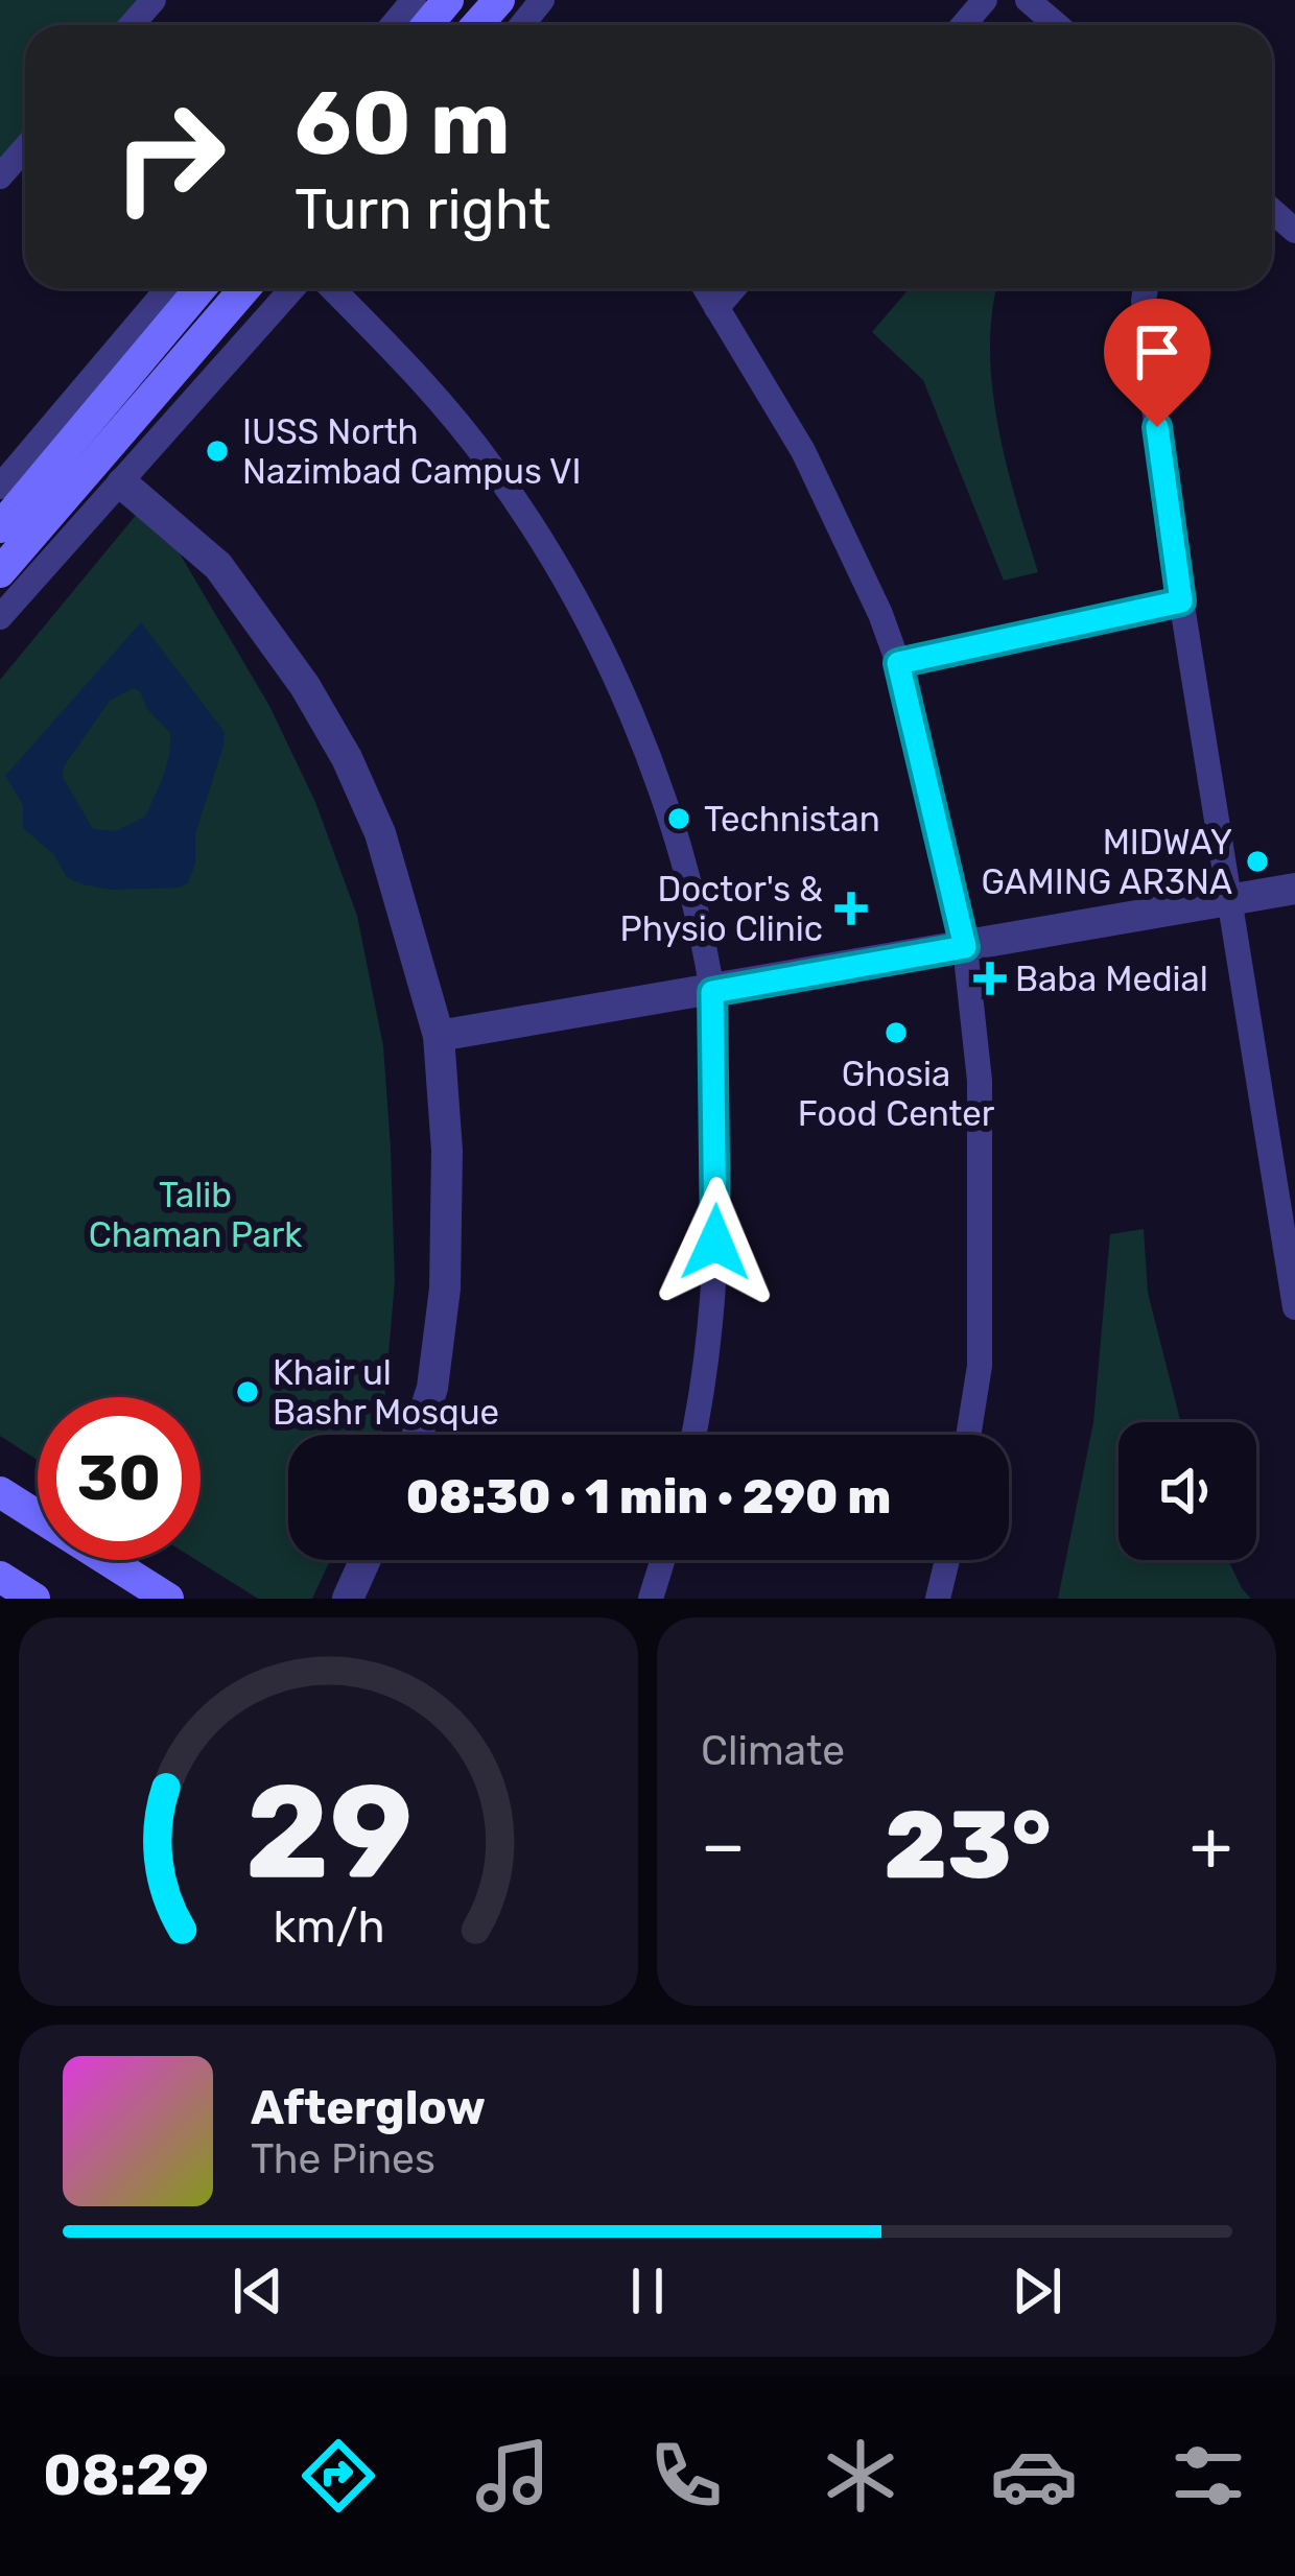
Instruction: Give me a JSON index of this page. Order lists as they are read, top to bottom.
{
  "parks": ["Talib Chaman Park"],
  "places": {
    "other": [
      "IUSS North Nazimbad Campus VI",
      "Technistan",
      "MIDWAY GAMING AR3NA",
      "Ghosia Food Center",
      "Khair ul Bashr Mosque"
    ],
    "health": ["Doctor's & Physio Clinic", "Baba Medial"]
  },
  "page": {
    "turn": ["60 m", "Turn right"],
    "limit": "30",
    "trip": "08:30 · 1 min · 290 m",
    "tile": "Climate",
    "heat": ["−", "23°", "+"],
    "song": ["Afterglow", "The Pines"],
    "tabs": "08:29",
    "gauge": ["29", "km/h"]
  }
}
